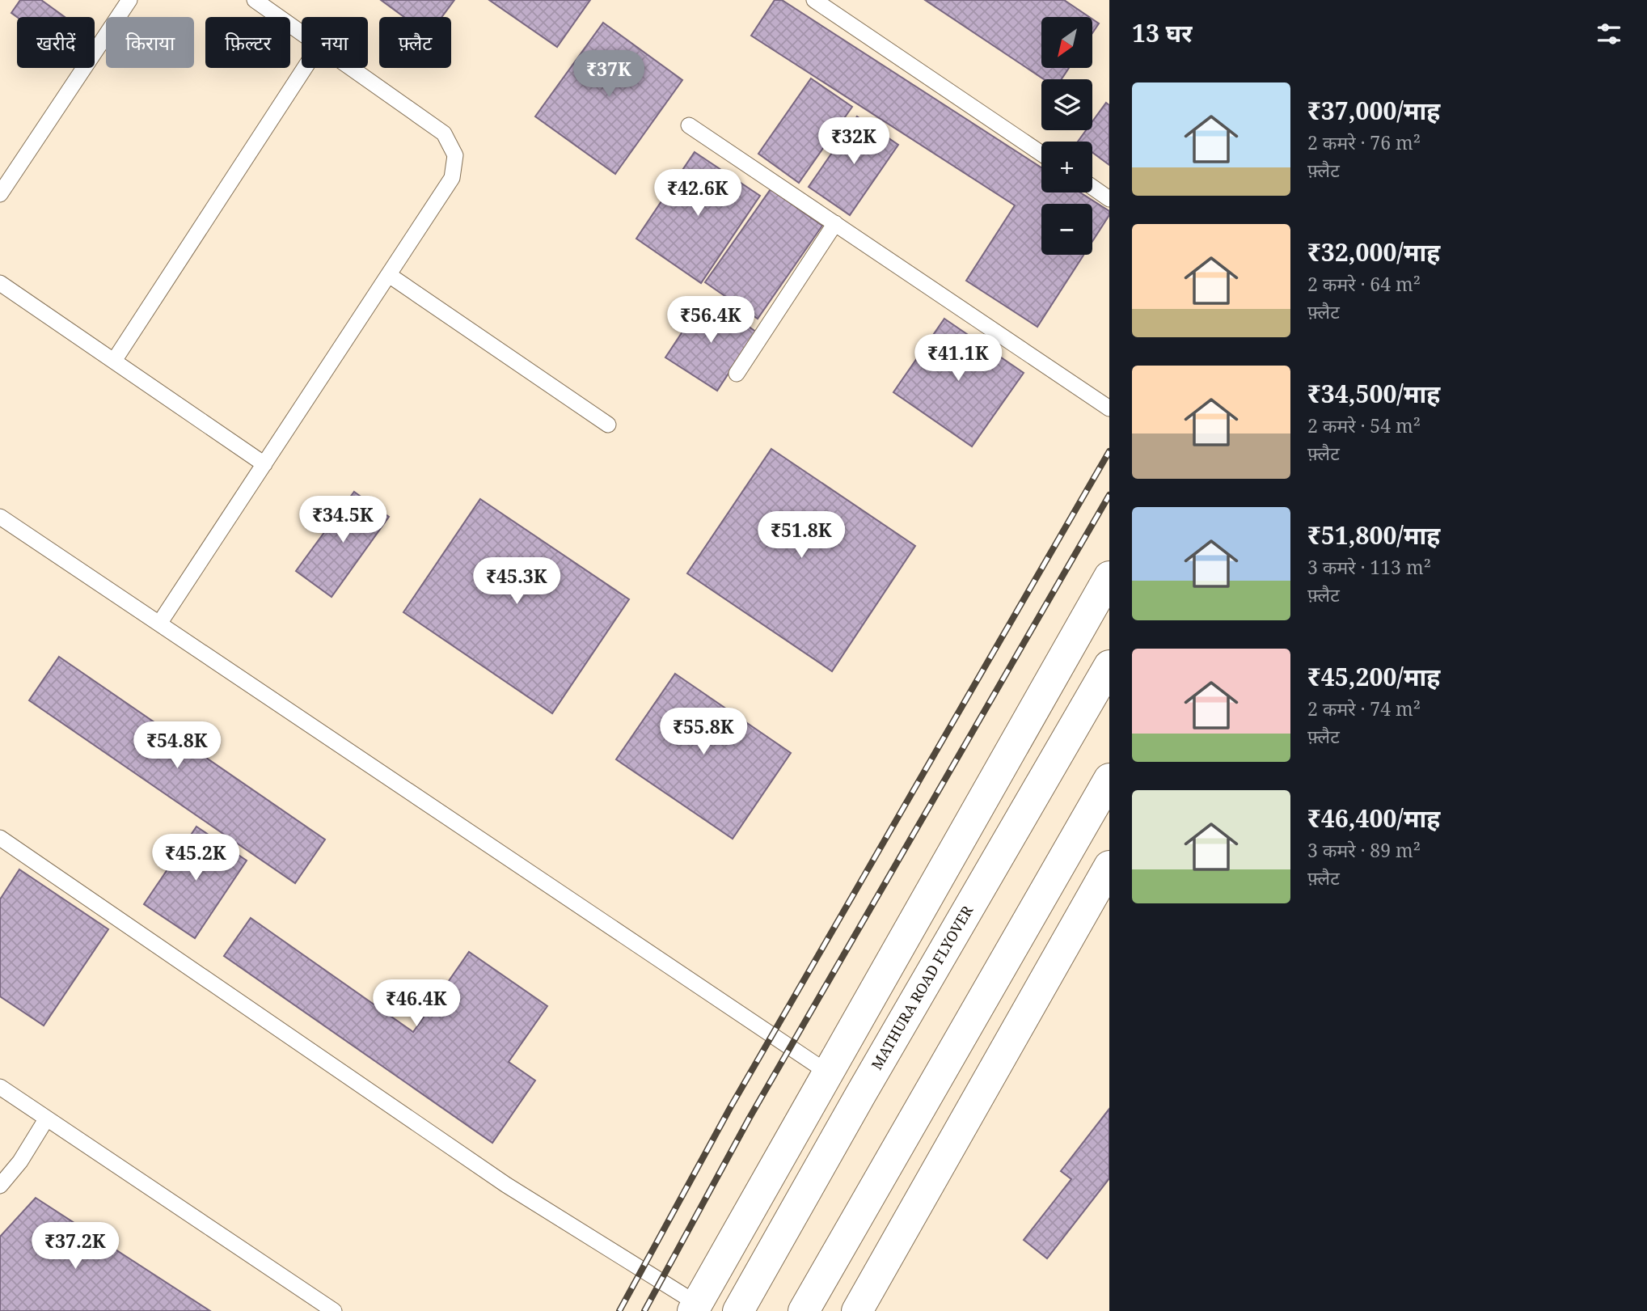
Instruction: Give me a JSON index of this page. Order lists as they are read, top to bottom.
{
  "streets": {
    "main road": ["MATHURA ROAD FLYOVER"]
  },
  "north": "bottom left",
  "page": {
    "heading": "13 घर",
    "map_buttons": ["+", "−"],
    "chip": [
      "खरीदें",
      "किराया",
      "फ़िल्टर",
      "नया",
      "फ़्लैट"
    ],
    "price": [
      "₹37K",
      "₹32K",
      "₹42.6K",
      "₹56.4K",
      "₹41.1K",
      "₹34.5K",
      "₹51.8K",
      "₹45.3K",
      "₹55.8K",
      "₹54.8K",
      "₹45.2K",
      "₹46.4K",
      "₹37.2K"
    ],
    "list": [
      {
        "name": "₹37,000/माह",
        "note": "2 कमरे · 76 m² · फ़्लैट"
      },
      {
        "name": "₹32,000/माह",
        "note": "2 कमरे · 64 m² · फ़्लैट"
      },
      {
        "name": "₹34,500/माह",
        "note": "2 कमरे · 54 m² · फ़्लैट"
      },
      {
        "name": "₹51,800/माह",
        "note": "3 कमरे · 113 m² · फ़्लैट"
      },
      {
        "name": "₹45,200/माह",
        "note": "2 कमरे · 74 m² · फ़्लैट"
      },
      {
        "name": "₹46,400/माह",
        "note": "3 कमरे · 89 m² · फ़्लैट"
      }
    ]
  }
}
